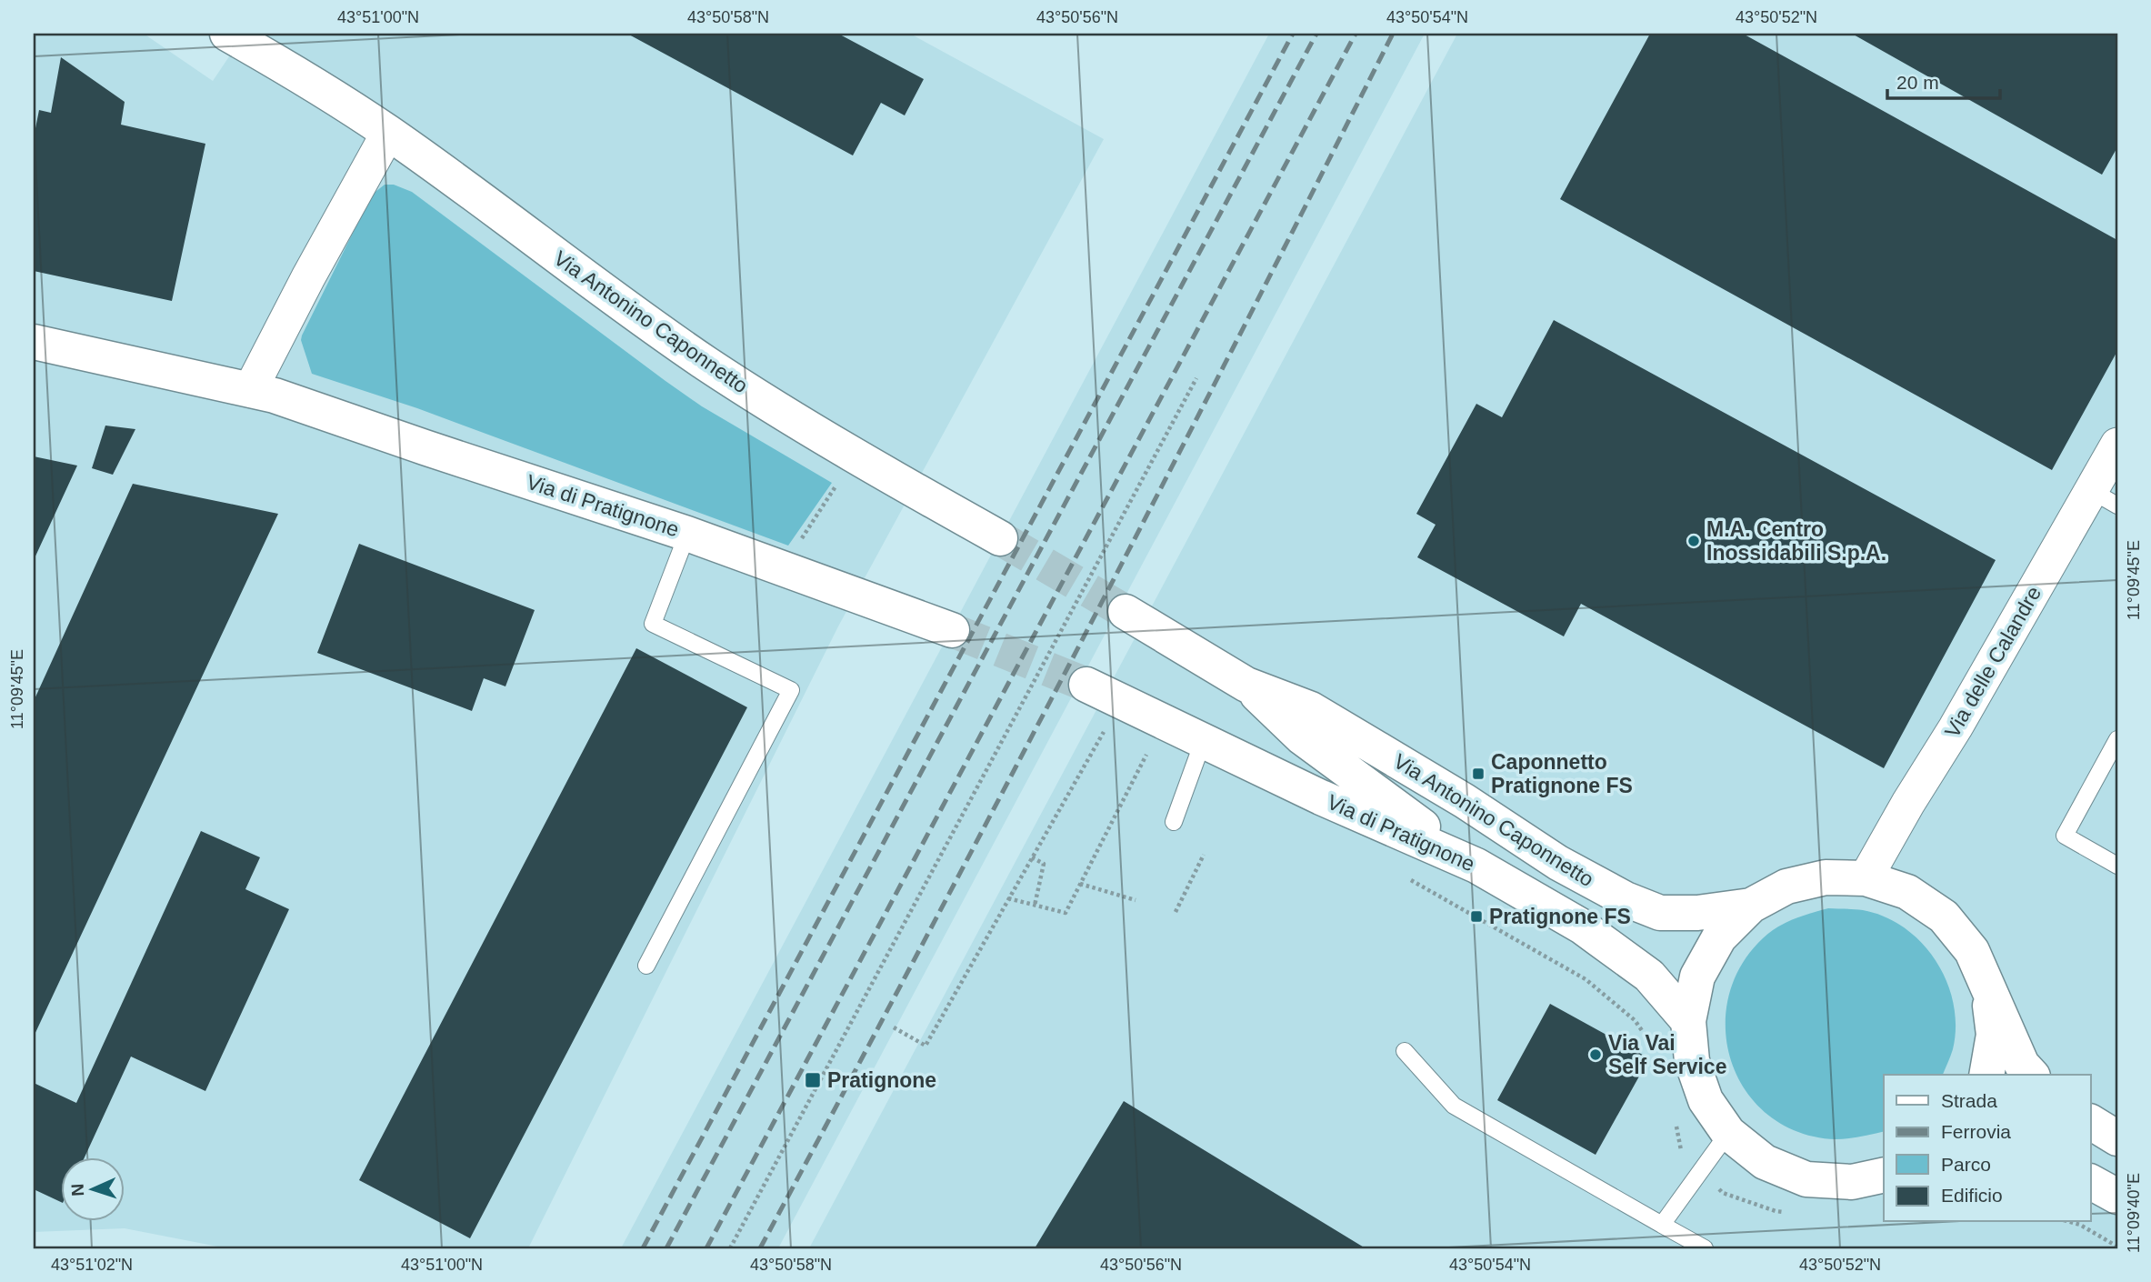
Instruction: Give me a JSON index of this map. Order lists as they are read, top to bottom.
{
  "streets": {
    "main road": ["Via Antonino Caponnetto", "Via di Pratignone"],
    "street": ["Via delle Calandre"]
  },
  "crossings": [
    ["Via Antonino Caponnetto", "Via di Pratignone"]
  ],
  "places": {
    "other": ["M.A. Centro Inossidabili S.p.A.", "Via Vai Self Service"],
    "transit": ["Caponnetto Pratignone FS", "Pratignone FS", "Pratignone"]
  },
  "legend": [
    "Strada",
    "Ferrovia",
    "Parco",
    "Edificio"
  ],
  "scale_bar": "20 m",
  "north": "left",
  "coordinates": [
    "43°51'00\"N",
    "43°50'58\"N",
    "43°50'56\"N",
    "43°50'54\"N",
    "43°50'52\"N",
    "11°09'45\"E",
    "11°09'40\"E",
    "43°51'02\"N"
  ]
}
